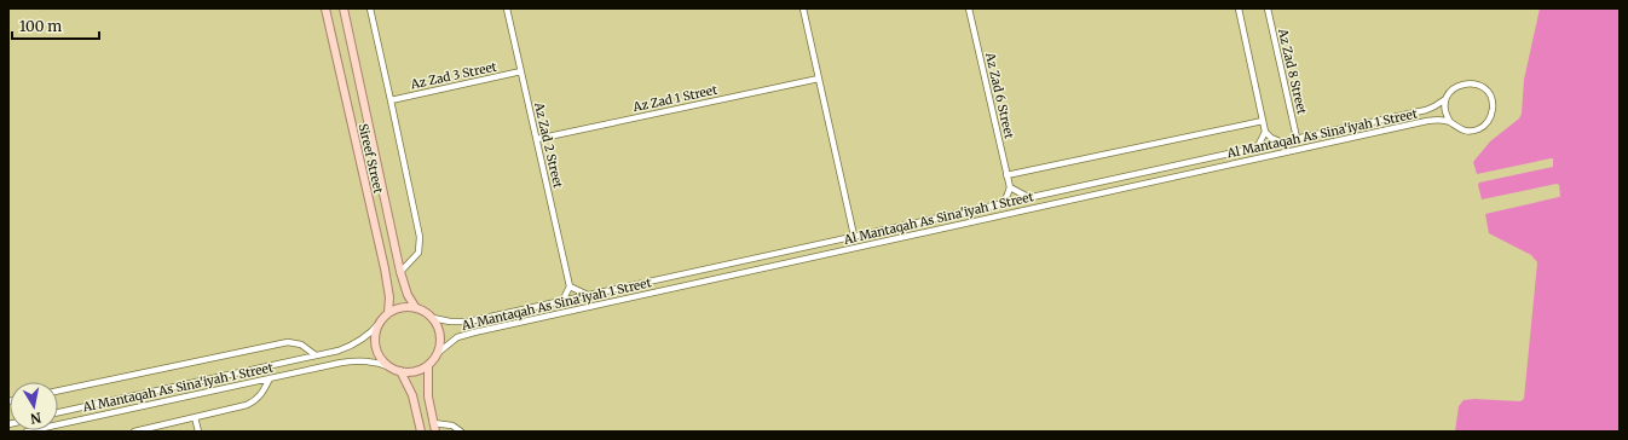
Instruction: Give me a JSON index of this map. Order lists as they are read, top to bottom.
{
  "streets": {
    "main road": ["Sireef Street"],
    "street": [
      "Az Zad 8 Street",
      "Az Zad 3 Street",
      "Az Zad 6 Street",
      "Az Zad 1 Street",
      "Al Mantaqah As Sina'iyah 1 Street",
      "Az Zad 2 Street"
    ]
  },
  "crossings": [
    ["Az Zad 8 Street", "Al Mantaqah As Sina'iyah 1 Street"],
    ["Az Zad 3 Street", "Az Zad 2 Street"],
    ["Az Zad 1 Street", "Az Zad 2 Street"],
    ["Al Mantaqah As Sina'iyah 1 Street", "Sireef Street"]
  ],
  "scale_bar": "100 m",
  "north": "bottom"
}
